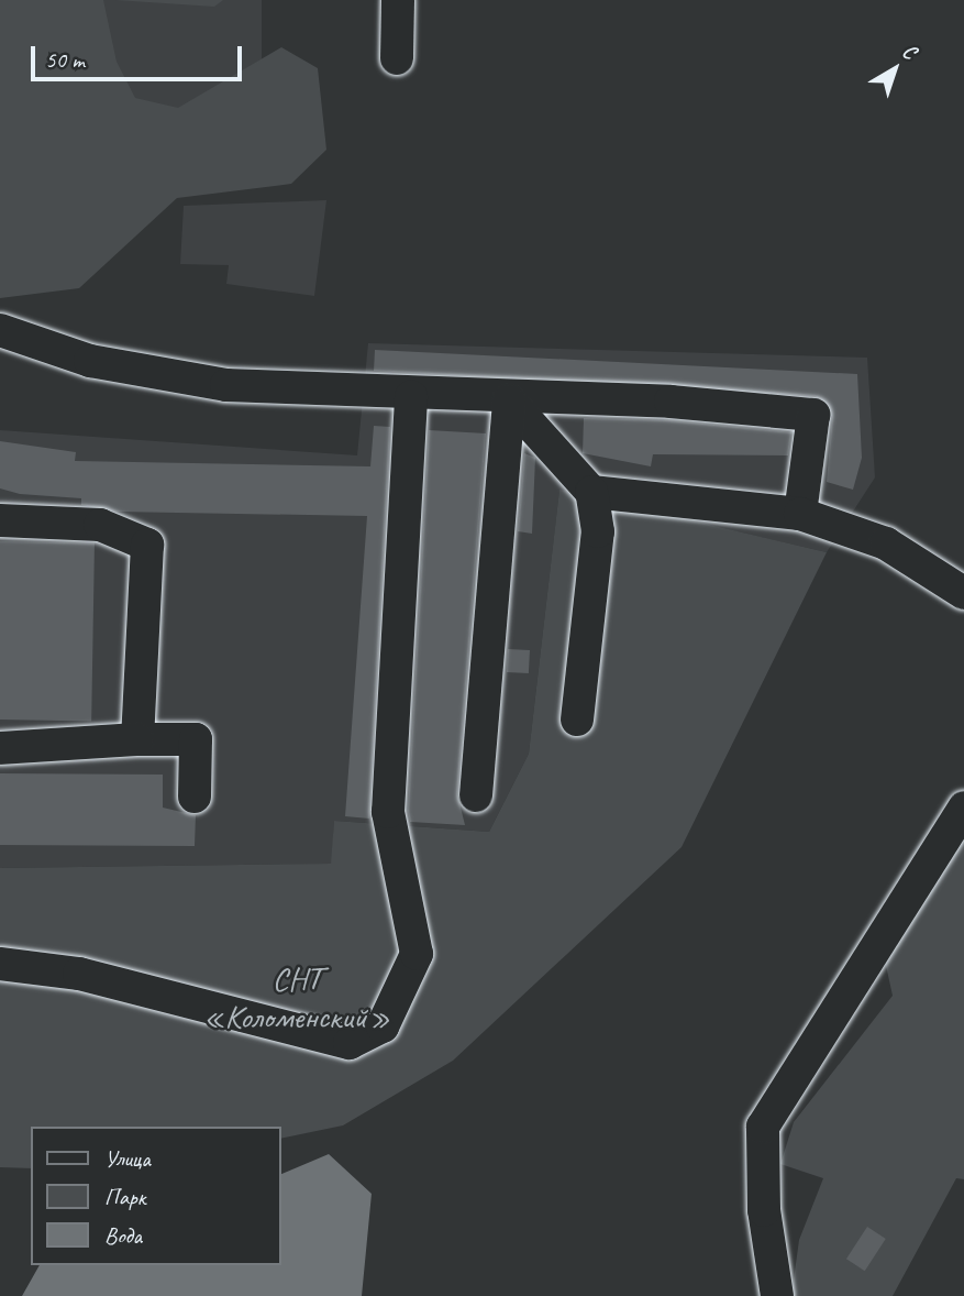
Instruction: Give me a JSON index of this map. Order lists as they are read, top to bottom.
{
  "parks": ["СНТ «Коломенский»"],
  "legend": ["Улица", "Парк", "Вода"],
  "scale_bar": "50 m",
  "north": "top right"
}
